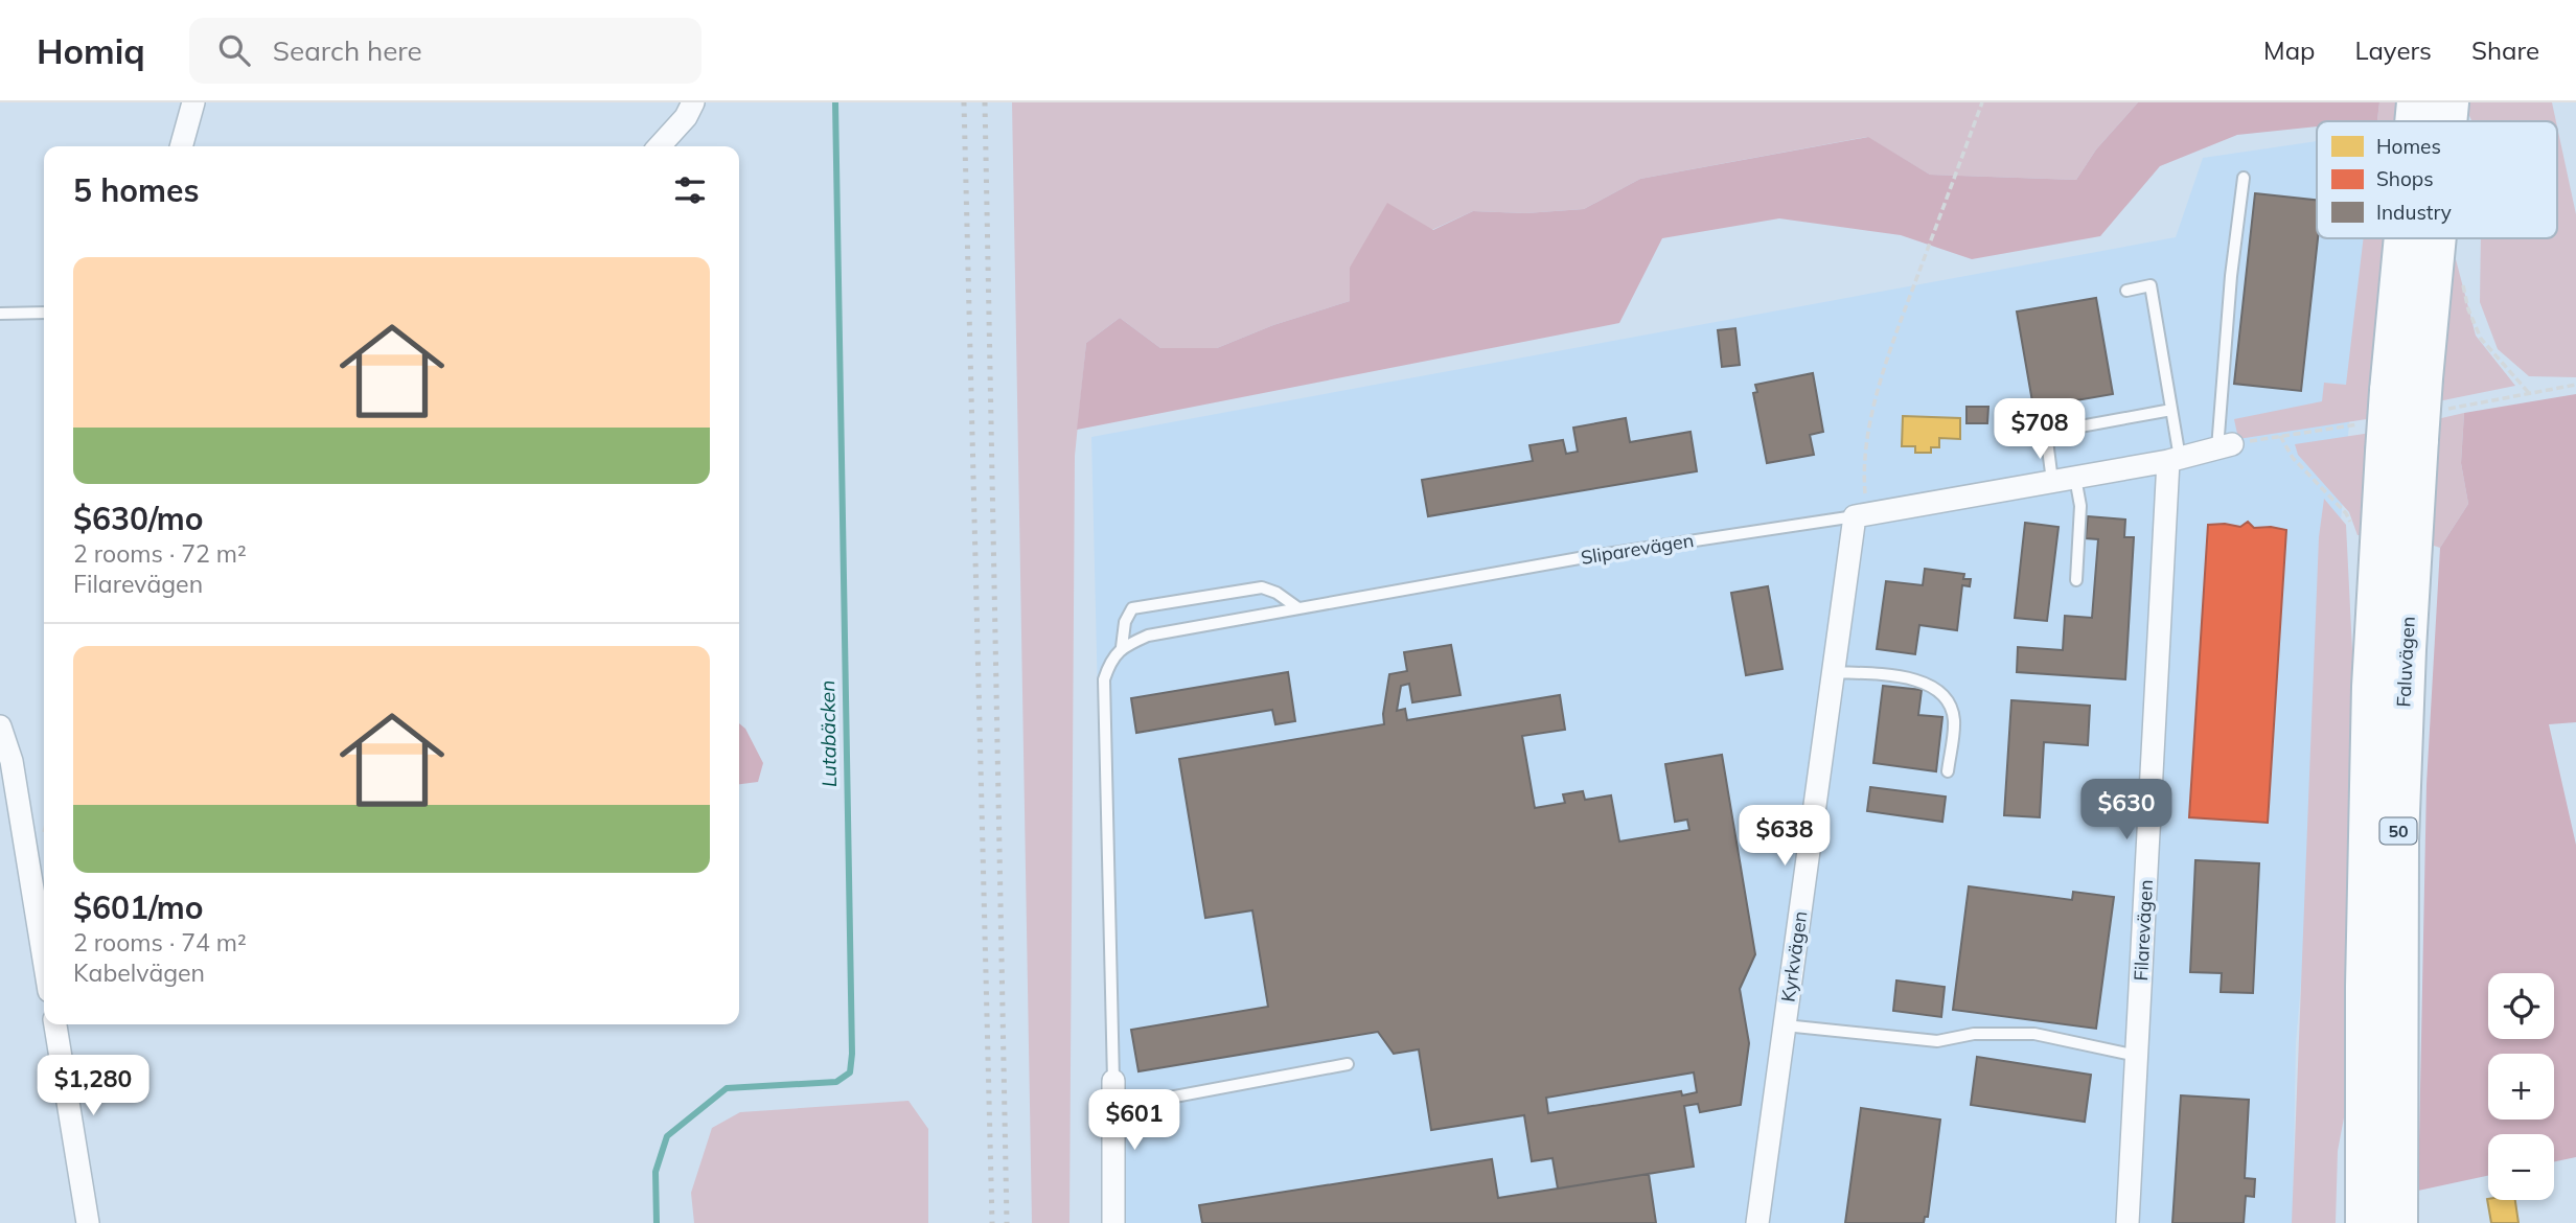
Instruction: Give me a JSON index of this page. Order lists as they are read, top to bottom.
{
  "streets": {
    "highway": ["Faluvägen", "50"],
    "street": ["Filarevägen", "Kyrkvägen"],
    "lane": ["Sliparevägen"]
  },
  "crossings": [
    ["Sliparevägen", "Kyrkvägen"]
  ],
  "water": ["Lutabäcken"],
  "legend": ["Homes", "Shops", "Industry"],
  "page": {
    "header": "Homiq",
    "search": "Search here",
    "nav": ["Map", "Layers", "Share"],
    "heading": "5 homes",
    "list": [
      {
        "name": "$630/mo",
        "note": "2 rooms · 72 m² · Filarevägen"
      },
      {
        "name": "$601/mo",
        "note": "2 rooms · 74 m² · Kabelvägen"
      }
    ],
    "price": [
      "$708",
      "$630",
      "$638",
      "$1,280",
      "$601"
    ],
    "map_buttons": ["+", "−"]
  }
}
